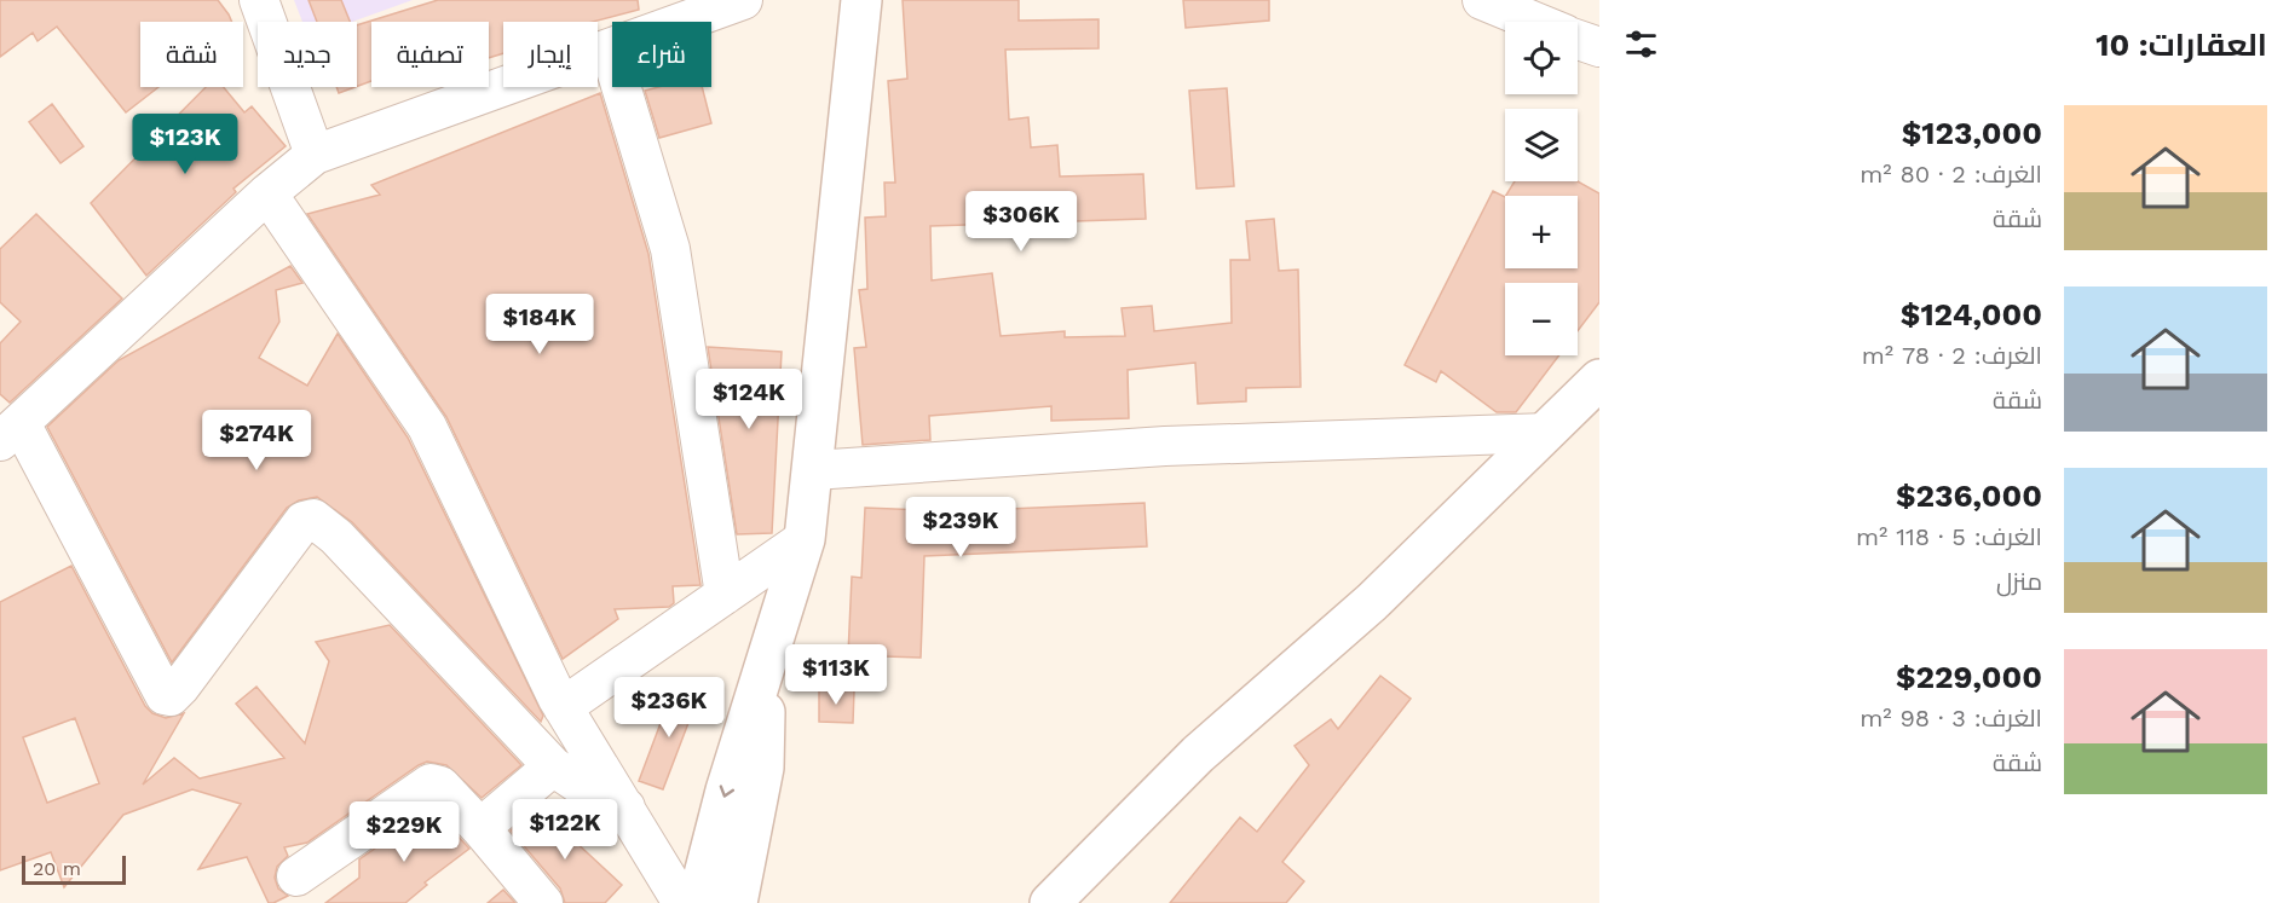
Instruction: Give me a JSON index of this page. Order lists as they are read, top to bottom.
{
  "scale_bar": "20 m",
  "page": {
    "heading": "العقارات: 10",
    "map_buttons": ["+", "−"],
    "chip": [
      "شراء",
      "إيجار",
      "تصفية",
      "جديد",
      "شقة"
    ],
    "list": [
      {
        "name": "$123,000",
        "note": "الغرف: 2 · 80 m² · شقة"
      },
      {
        "name": "$124,000",
        "note": "الغرف: 2 · 78 m² · شقة"
      },
      {
        "name": "$236,000",
        "note": "الغرف: 5 · 118 m² · منزل"
      },
      {
        "name": "$229,000",
        "note": "الغرف: 3 · 98 m² · شقة"
      }
    ],
    "price": [
      "$123K",
      "$306K",
      "$184K",
      "$124K",
      "$274K",
      "$239K",
      "$113K",
      "$236K",
      "$122K",
      "$229K"
    ],
    "scale": "20 m"
  }
}
